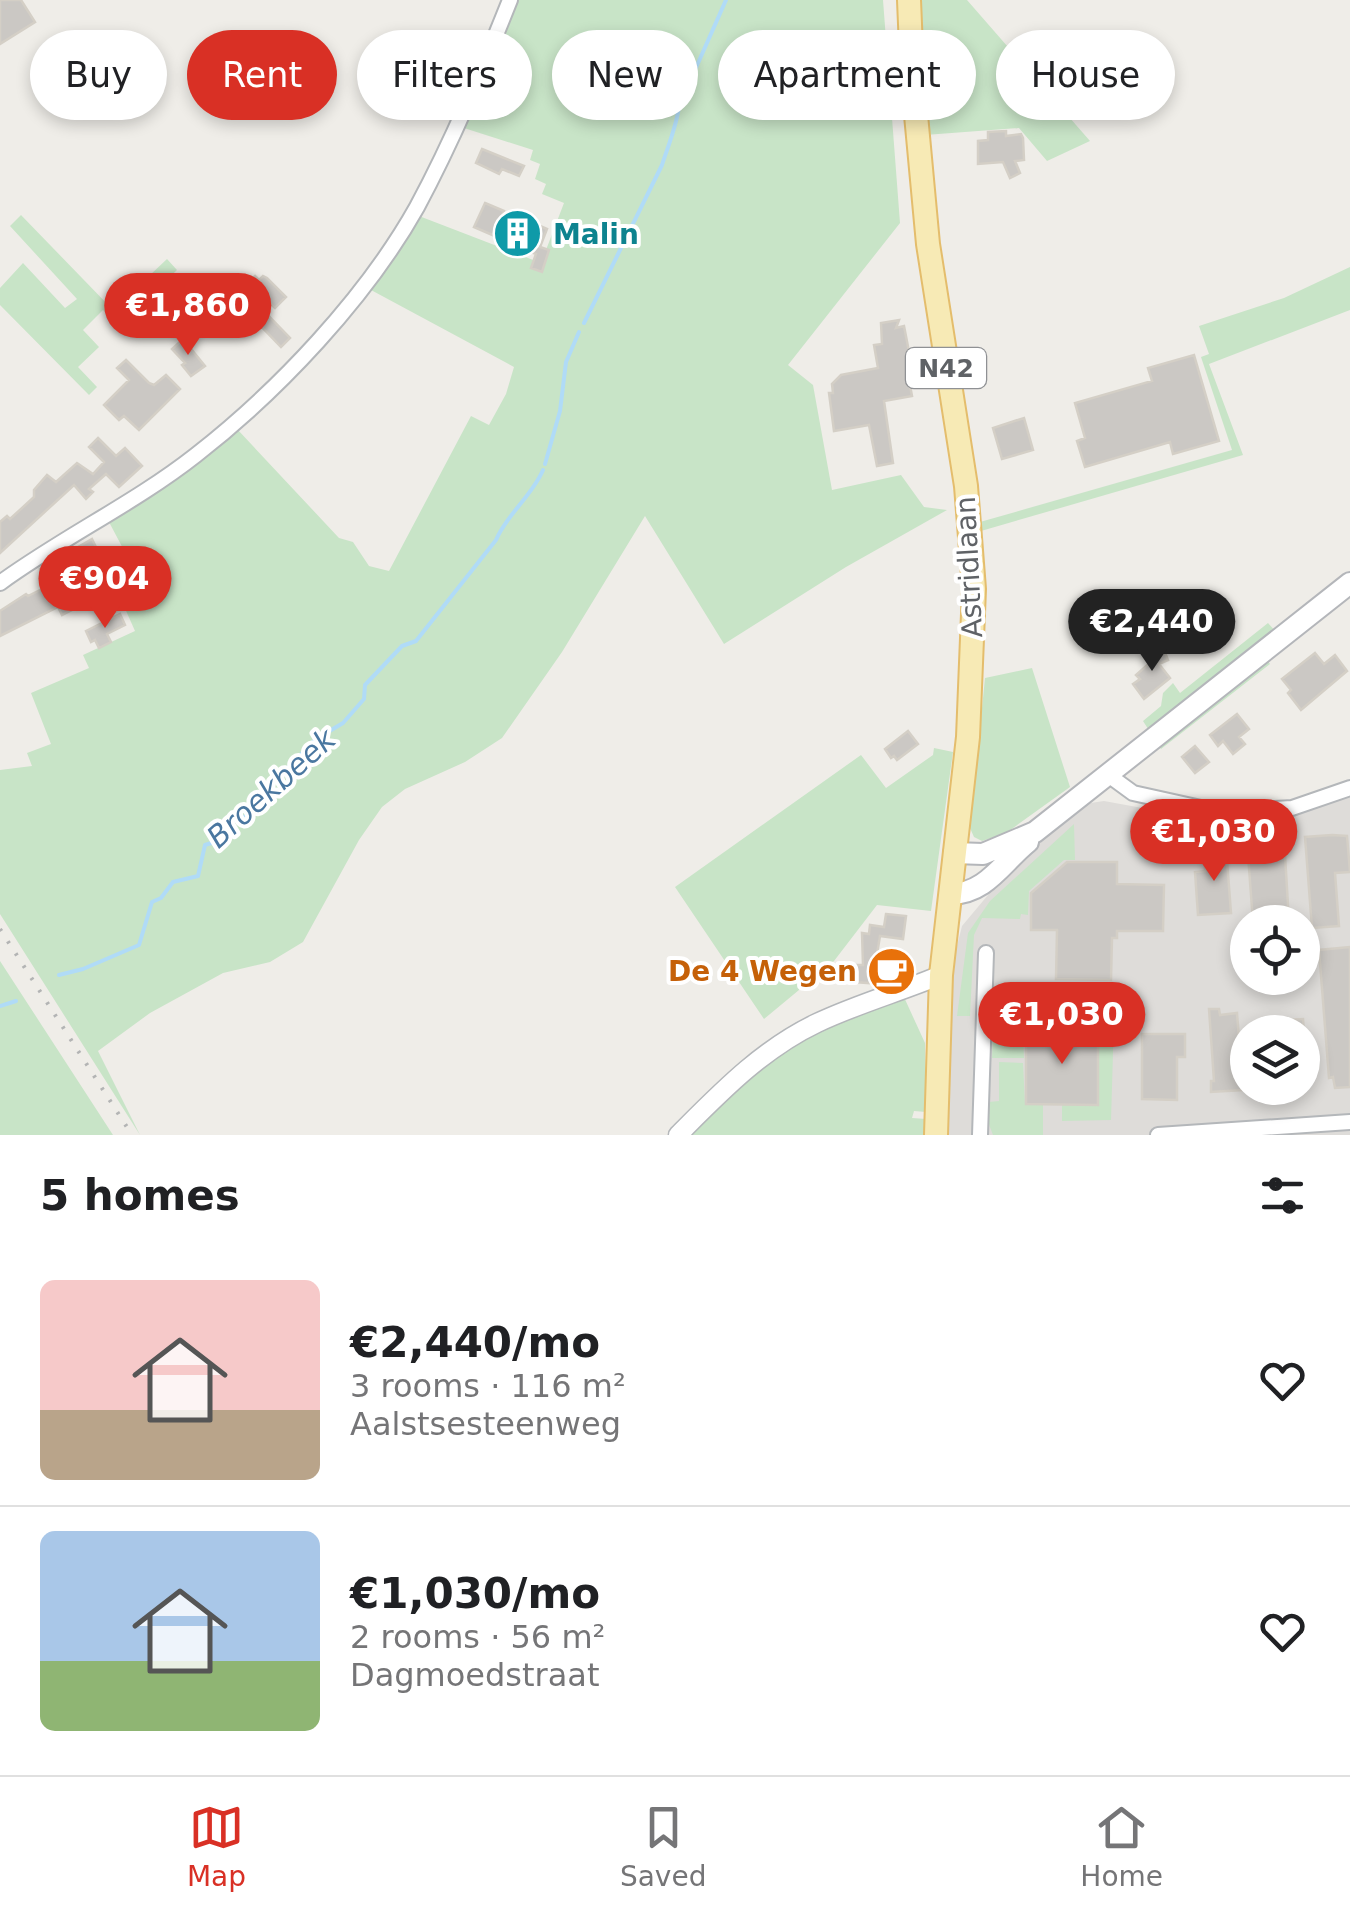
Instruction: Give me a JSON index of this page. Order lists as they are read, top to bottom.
{
  "streets": {
    "main road": ["N42", "Astridlaan"]
  },
  "water": ["Broekbeek"],
  "places": {
    "building": ["Malin"],
    "cafe": ["De 4 Wegen"]
  },
  "page": {
    "chip": [
      "Buy",
      "Rent",
      "Filters",
      "New",
      "Apartment",
      "House"
    ],
    "price": [
      "€1,860",
      "€904",
      "€2,440",
      "€1,030",
      "€1,030"
    ],
    "heading": "5 homes",
    "list": [
      {
        "name": "€2,440/mo",
        "note": "3 rooms · 116 m² · Aalstsesteenweg"
      },
      {
        "name": "€1,030/mo",
        "note": "2 rooms · 56 m² · Dagmoedstraat"
      }
    ],
    "tabs": ["Map", "Saved", "Home"]
  }
}
